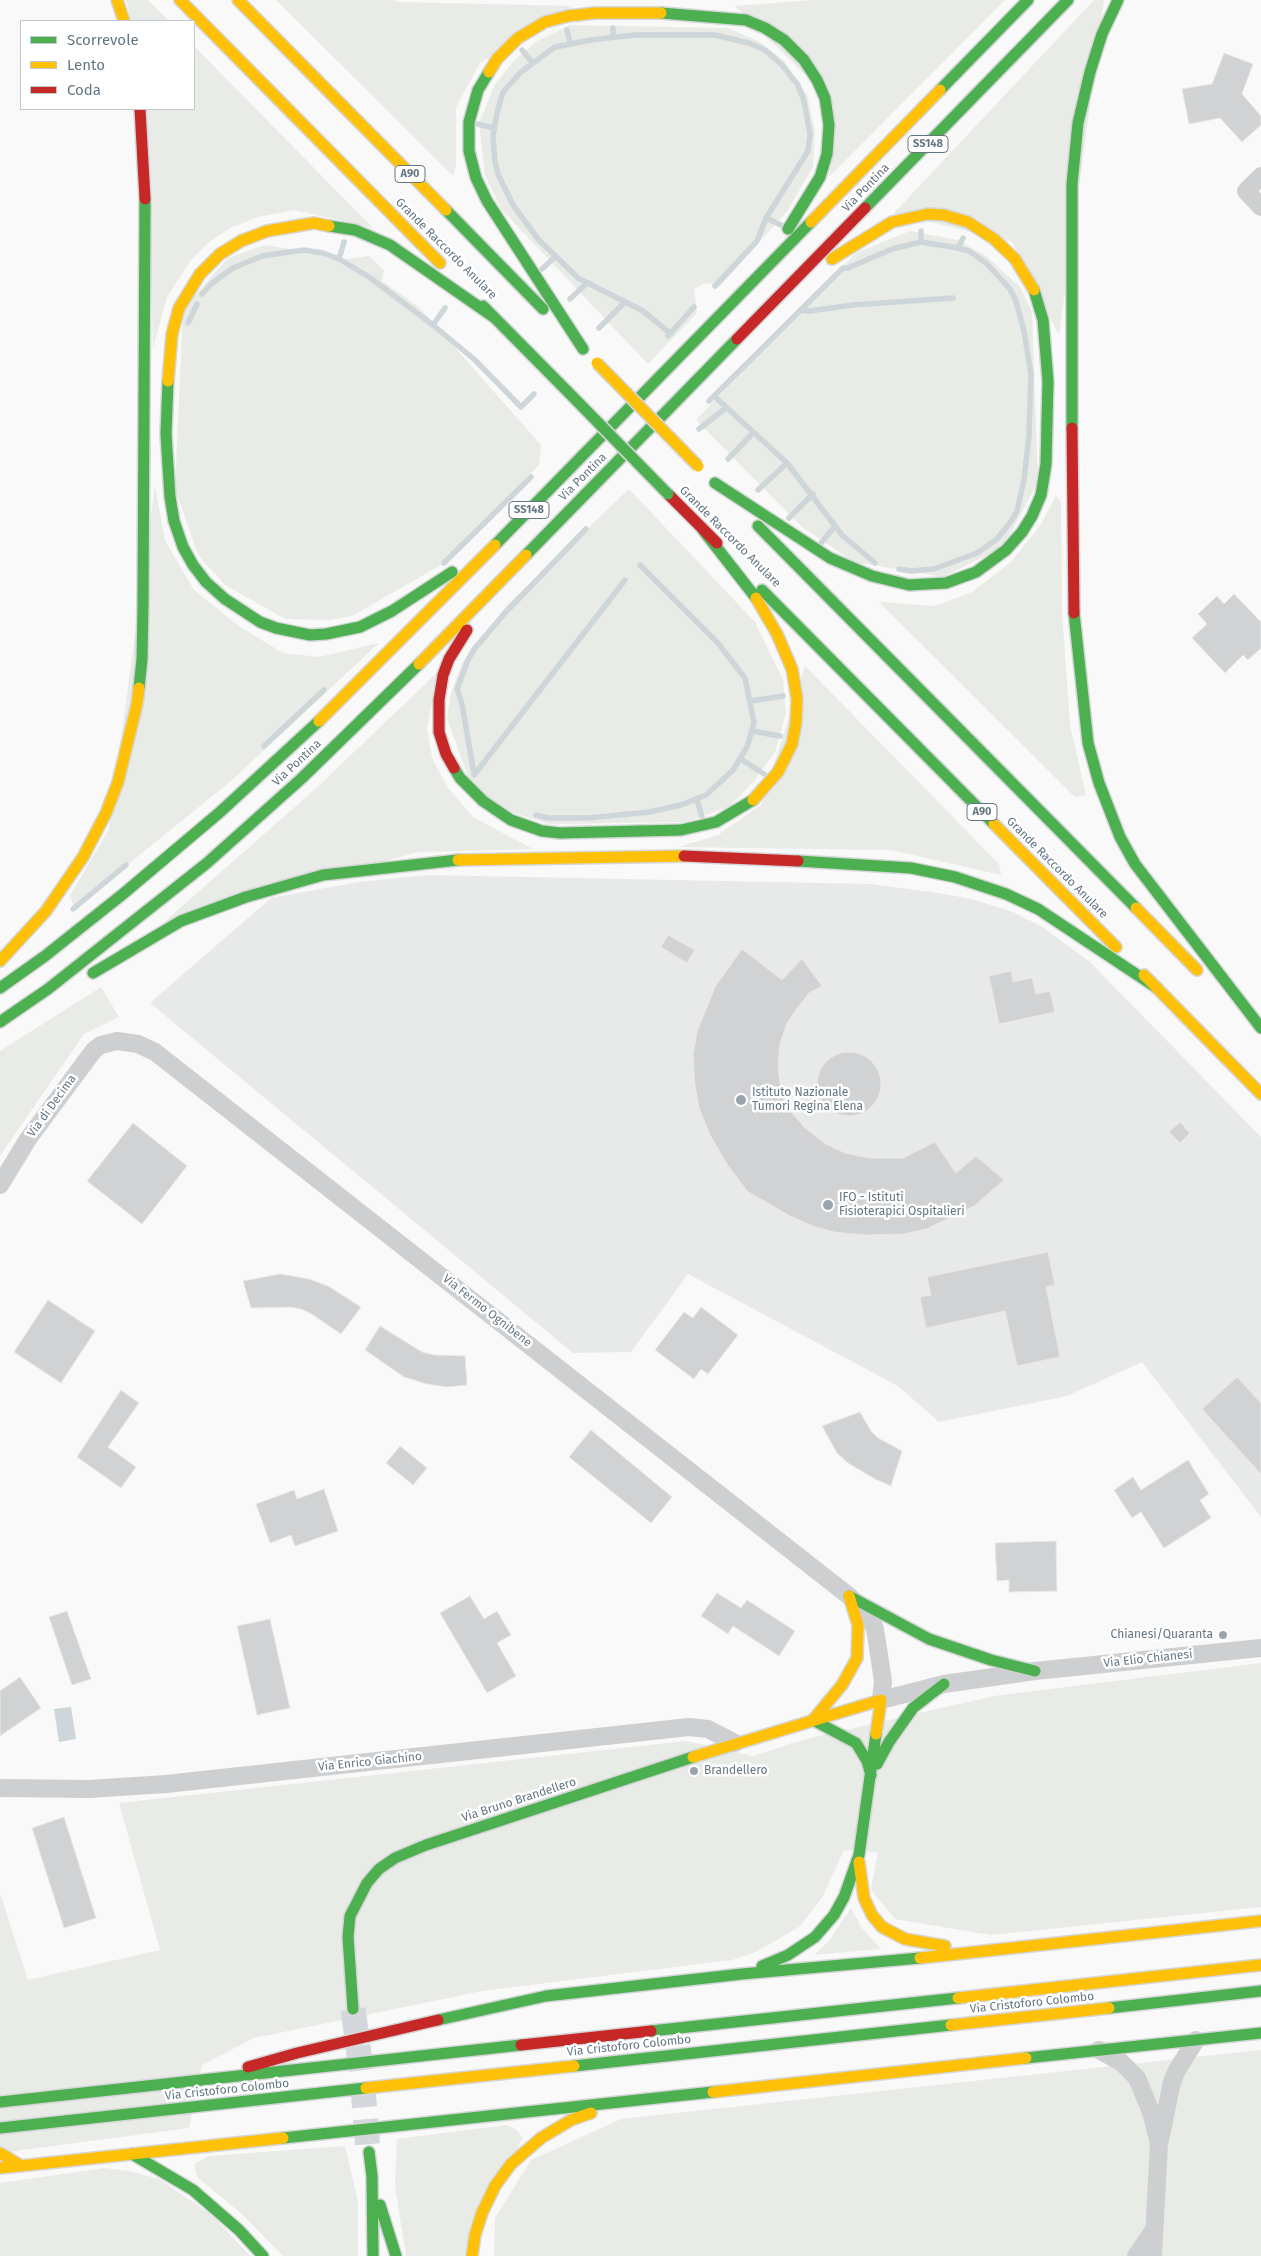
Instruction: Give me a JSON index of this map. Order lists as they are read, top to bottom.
{
  "streets": {
    "main road": [
      "SS148",
      "A90",
      "Via Pontina",
      "Grande Raccordo Anulare",
      "Via Bruno Brandellero",
      "Via Cristoforo Colombo"
    ],
    "street": [
      "Via di Decima",
      "Via Fermo Ognibene",
      "Via Elio Chianesi",
      "Via Enrico Giachino"
    ]
  },
  "crossings": [
    ["Via di Decima", "Via Fermo Ognibene"],
    ["Via Fermo Ognibene", "Via Elio Chianesi"],
    ["Via Fermo Ognibene", "Via Bruno Brandellero"],
    ["Via Elio Chianesi", "Via Bruno Brandellero"],
    ["Via Enrico Giachino", "Via Bruno Brandellero"]
  ],
  "places": [
    "Istituto Nazionale Tumori Regina Elena",
    "IFO - Istituti Fisioterapici Ospitalieri",
    "Chianesi/Quaranta",
    "Brandellero"
  ],
  "legend": ["Scorrevole", "Lento", "Coda"]
}
